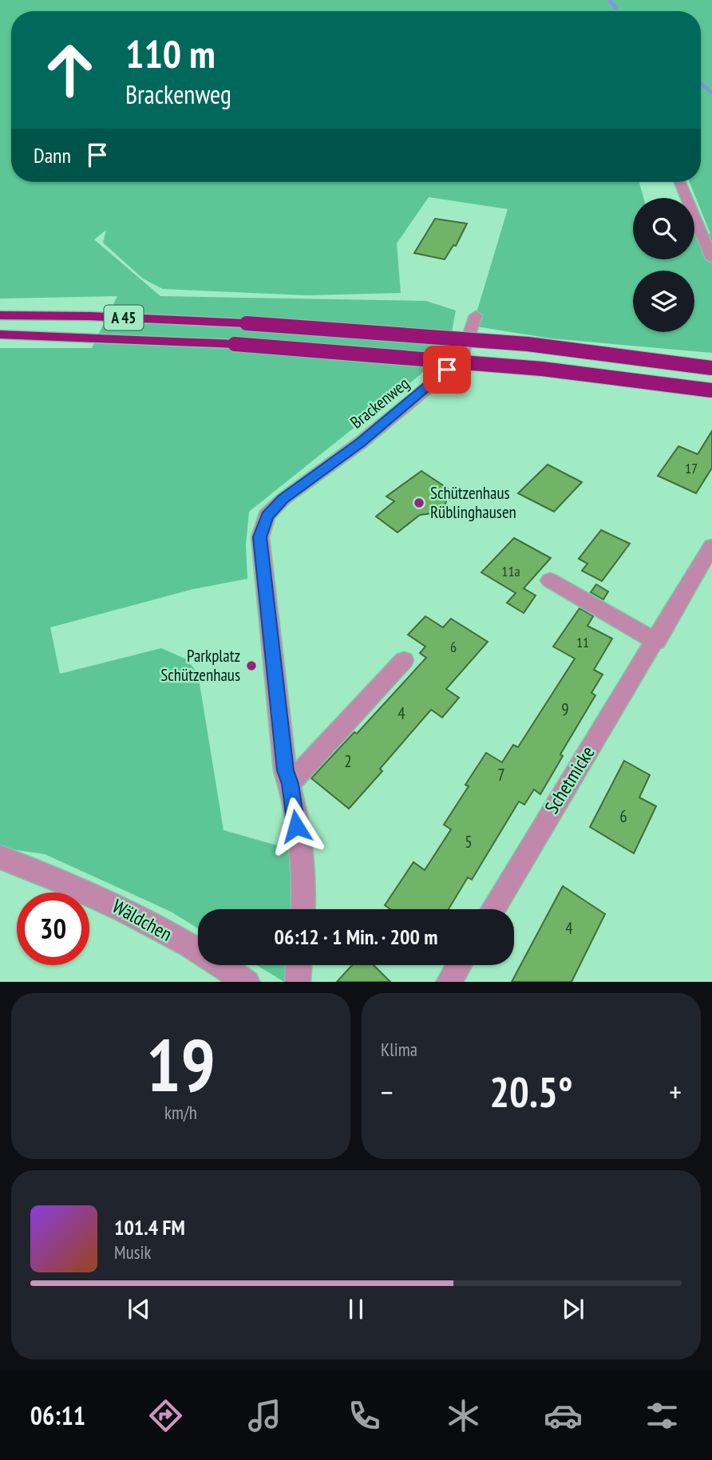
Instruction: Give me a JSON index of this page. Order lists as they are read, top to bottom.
{
  "streets": {
    "highway": ["A 45"],
    "street": ["Brackenweg", "Schetmicke", "Wäldchen"]
  },
  "places": ["Schützenhaus Rüblinghausen", "Parkplatz Schützenhaus"],
  "house_numbers": [
    "17",
    "11a",
    "11",
    "6",
    "9",
    "4",
    "2",
    "7",
    "6",
    "5",
    "4"
  ],
  "page": {
    "turn": ["110 m", "Brackenweg"],
    "then": "Dann",
    "limit": "30",
    "trip": "06:12 · 1 Min. · 200 m",
    "tile": [
      ["19", "km/h"],
      "Klima"
    ],
    "heat": ["−", "20.5°", "+"],
    "song": ["101.4 FM", "Musik"],
    "tabs": "06:11"
  }
}
